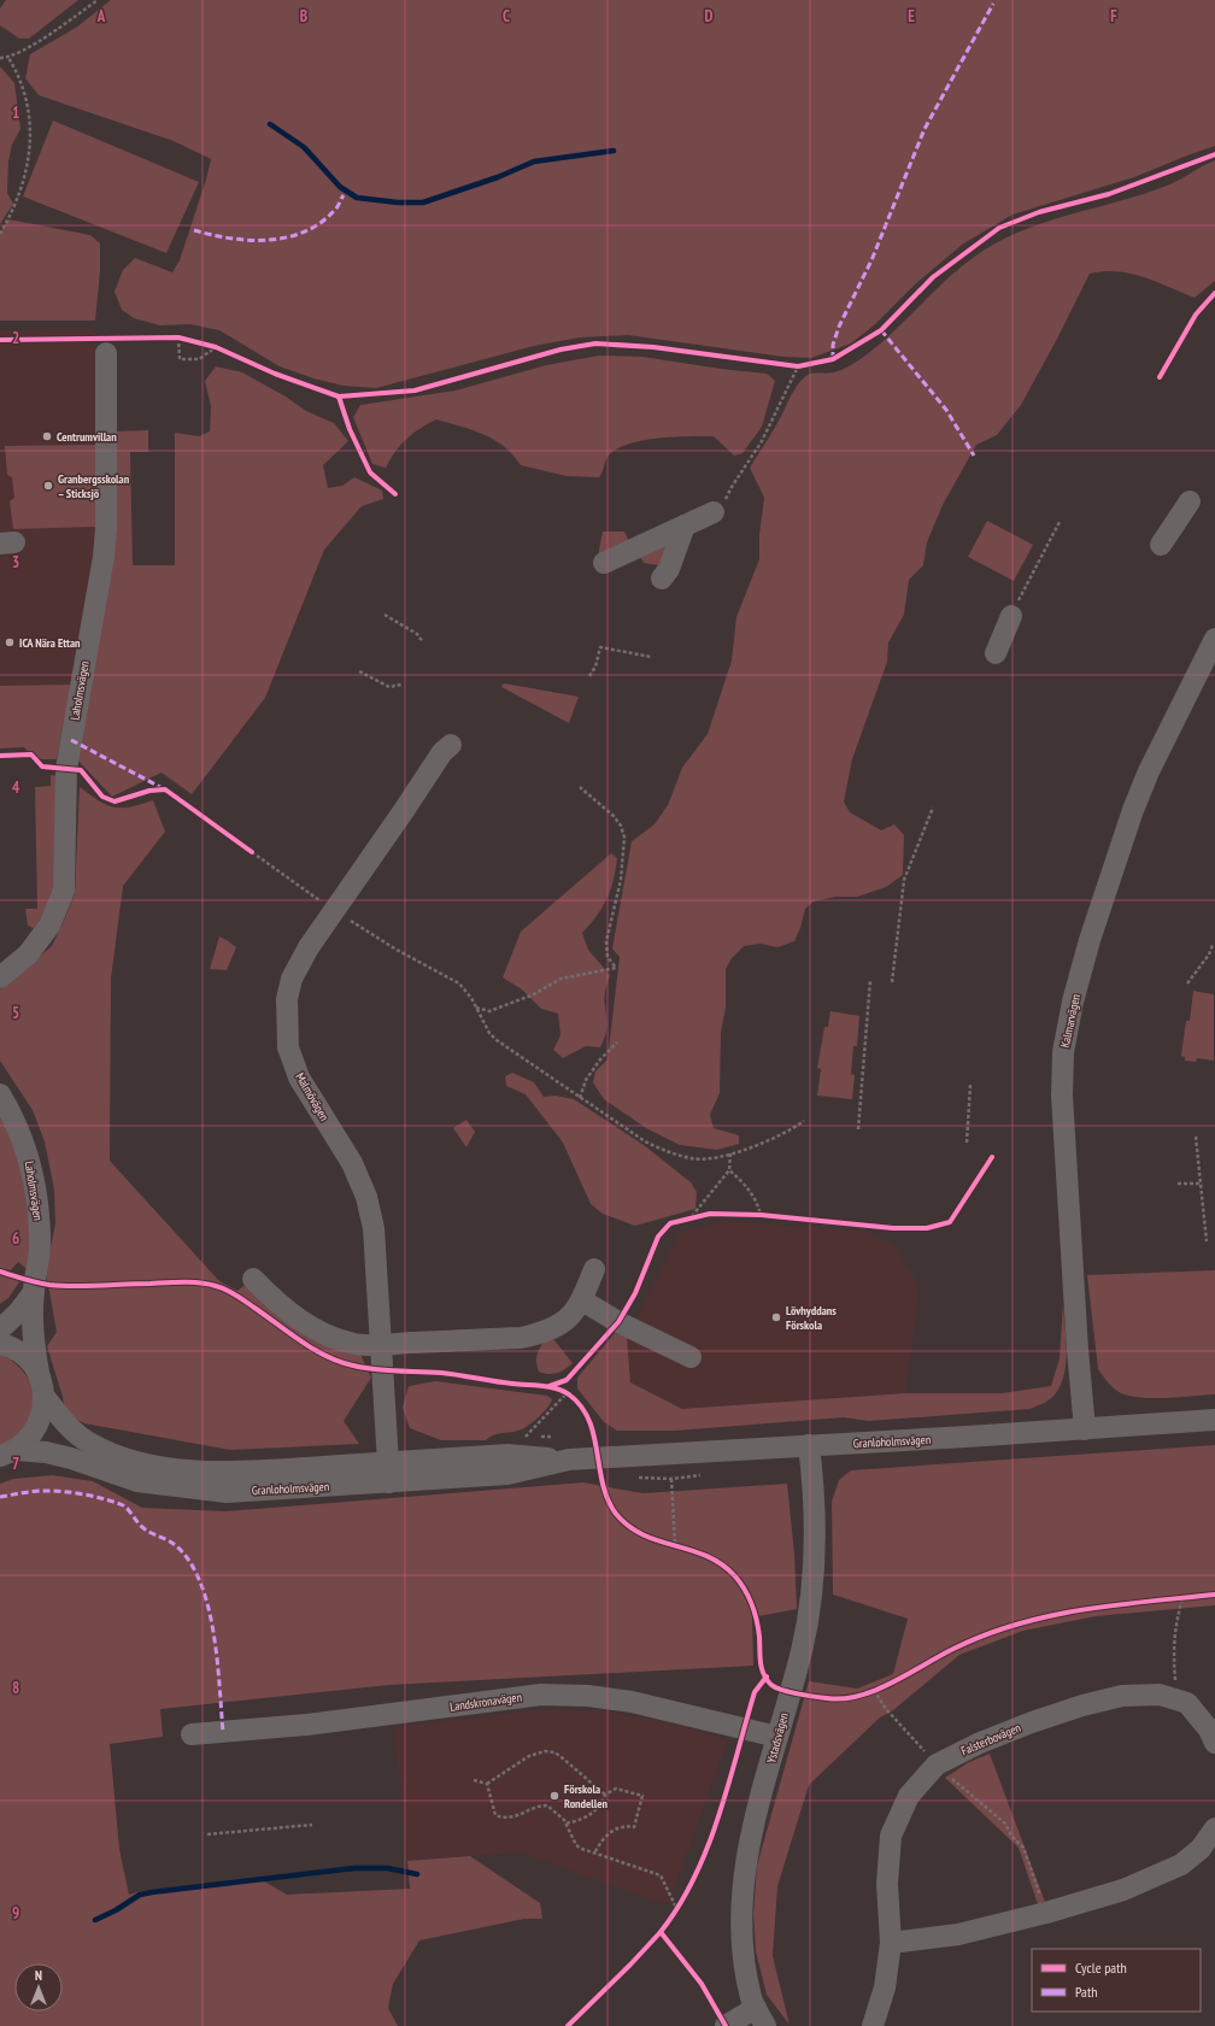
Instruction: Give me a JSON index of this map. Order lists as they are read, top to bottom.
{
  "streets": {
    "street": [
      "Laholmsvägen",
      "Kalmarvägen",
      "Malmövägen",
      "Granloholmsvägen",
      "Landskronavägen",
      "Ystadsvägen",
      "Falsterbovägen"
    ]
  },
  "crossings": [
    ["Laholmsvägen", "Granloholmsvägen"],
    ["Kalmarvägen", "Granloholmsvägen"],
    ["Malmövägen", "Granloholmsvägen"],
    ["Granloholmsvägen", "Ystadsvägen"],
    ["Landskronavägen", "Ystadsvägen"]
  ],
  "places": [
    "Centrumvillan",
    "Granbergsskolan – Sticksjö",
    "ICA Nära Ettan",
    "Lövhyddans Förskola",
    "Förskola Rondellen"
  ],
  "legend": ["Cycle path", "Path"],
  "north": "top",
  "grid": {
    "columns": [
      "A",
      "B",
      "C",
      "D",
      "E",
      "F"
    ],
    "rows": [
      "1",
      "2",
      "3",
      "4",
      "5",
      "6",
      "7",
      "8",
      "9"
    ]
  }
}
